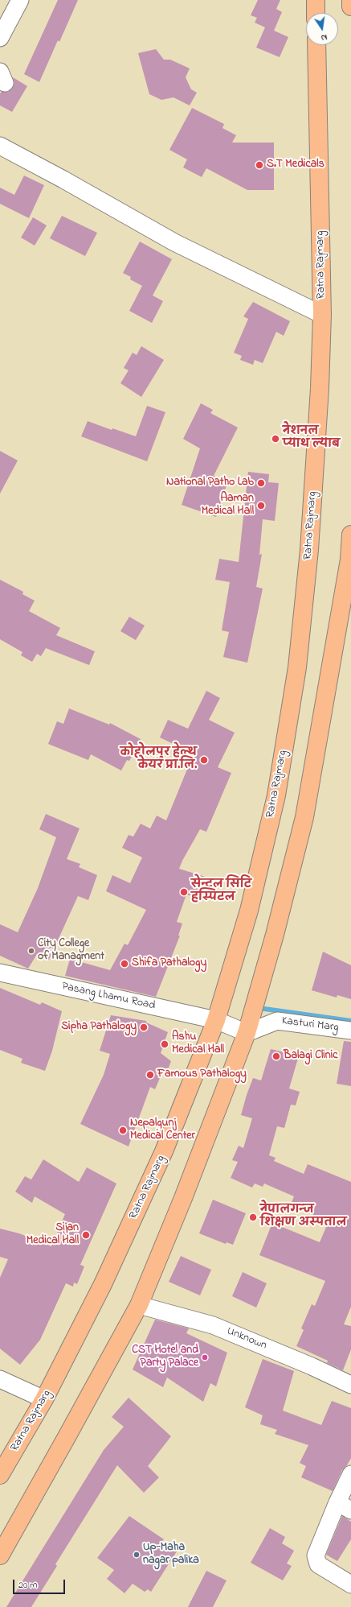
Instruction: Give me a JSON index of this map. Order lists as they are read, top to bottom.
{
  "streets": {
    "highway": ["Ratna Rajmarg"],
    "street": ["Pasang Lhamu Road", "Kasturi Marg", "Unknown"]
  },
  "crossings": [
    ["Ratna Rajmarg", "Pasang Lhamu Road"]
  ],
  "places": [
    "S.T Medicals",
    "नेशनल प्याथ ल्याब",
    "National Patho Lab",
    "Aaman Medical Hall",
    "काेहाेलपुर हेल्थ केयर प्रा.लि.",
    "सेन्टल सिटि हस्पिटल",
    "City College of Managment",
    "Shifa Pathalogy",
    "Sipha Pathalogy",
    "Ashu Medical Hall",
    "Balagi Clinic",
    "Famous Pathalogy",
    "Nepalgunj Medical Center",
    "नेपालगन्ज शिक्षण अस्पताल",
    "Sijan Medical Hall",
    "CST Hotel and Party Palace",
    "Up-Maha nagar palika"
  ],
  "scale_bar": "20 m",
  "north": "bottom"
}
